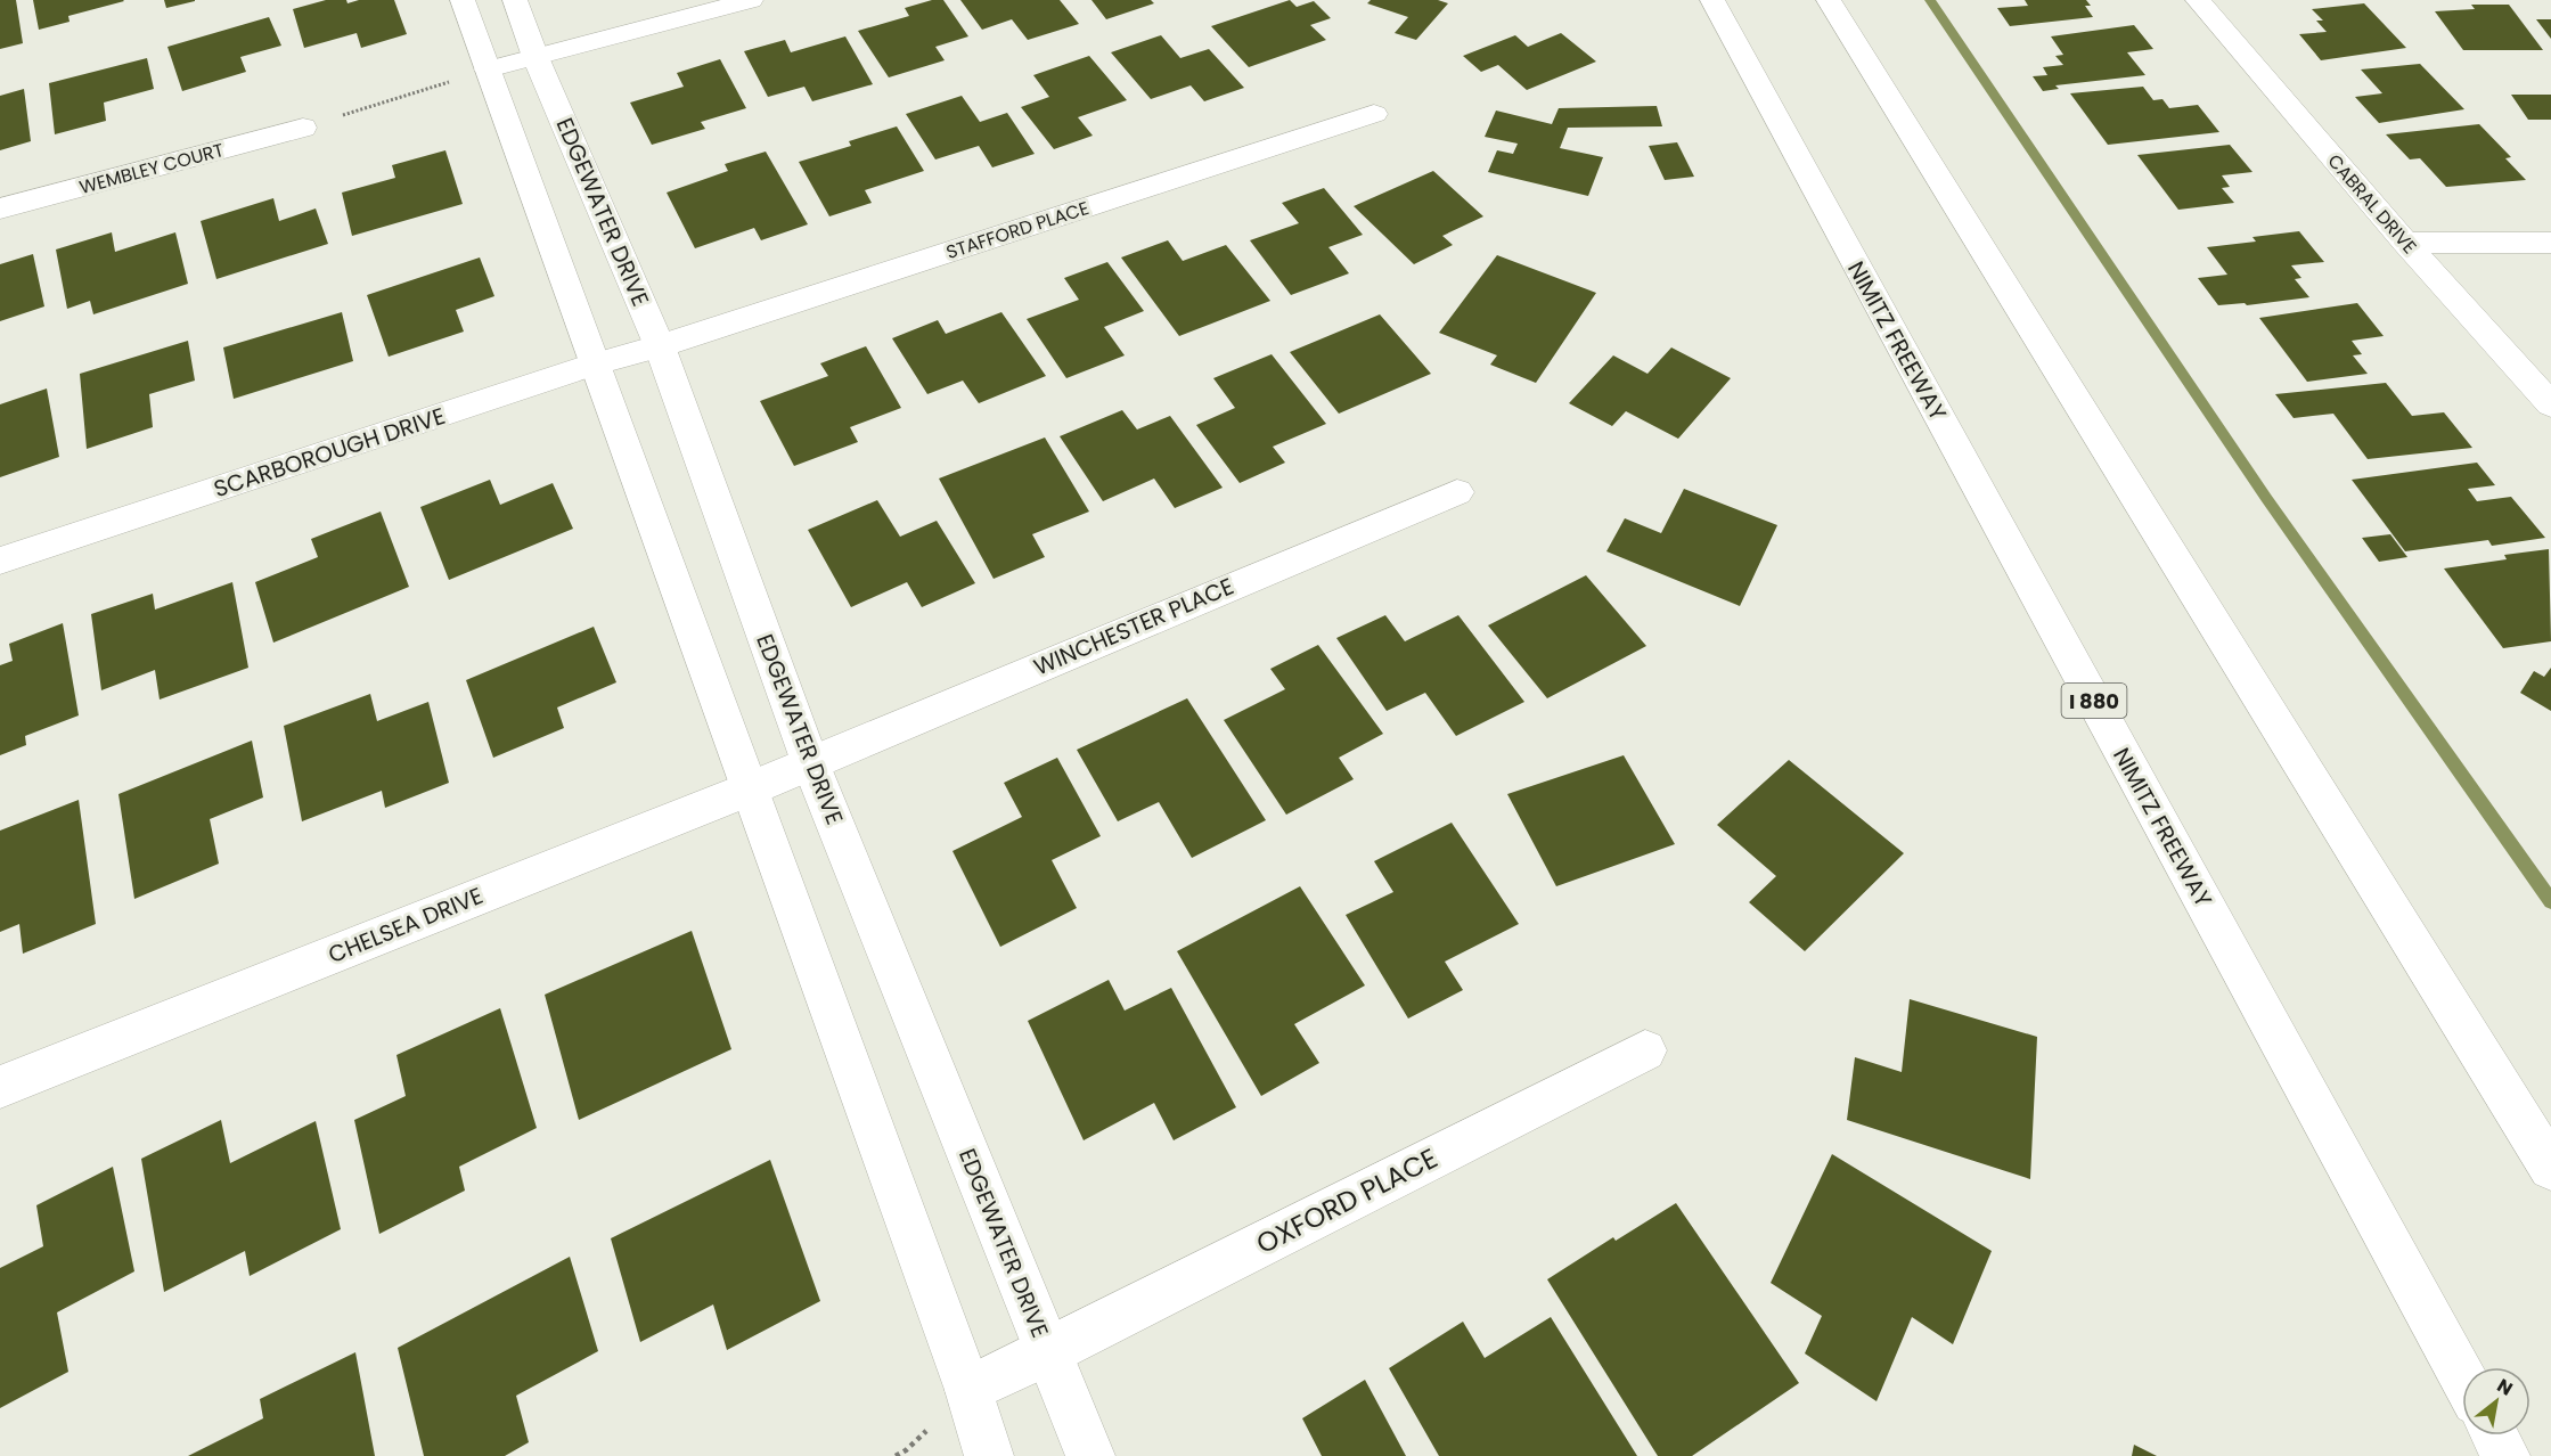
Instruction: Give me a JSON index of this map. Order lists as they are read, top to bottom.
{
  "streets": {
    "main road": [
      "WEMBLEY COURT",
      "CABRAL DRIVE",
      "EDGEWATER DRIVE",
      "STAFFORD PLACE",
      "NIMITZ FREEWAY",
      "SCARBOROUGH DRIVE",
      "WINCHESTER PLACE",
      "I 880",
      "CHELSEA DRIVE",
      "OXFORD PLACE"
    ]
  },
  "crossings": [
    ["EDGEWATER DRIVE", "STAFFORD PLACE"],
    ["EDGEWATER DRIVE", "SCARBOROUGH DRIVE"],
    ["EDGEWATER DRIVE", "WINCHESTER PLACE"],
    ["EDGEWATER DRIVE", "CHELSEA DRIVE"],
    ["EDGEWATER DRIVE", "OXFORD PLACE"],
    ["STAFFORD PLACE", "SCARBOROUGH DRIVE"],
    ["WINCHESTER PLACE", "CHELSEA DRIVE"]
  ],
  "north": "top right"
}
